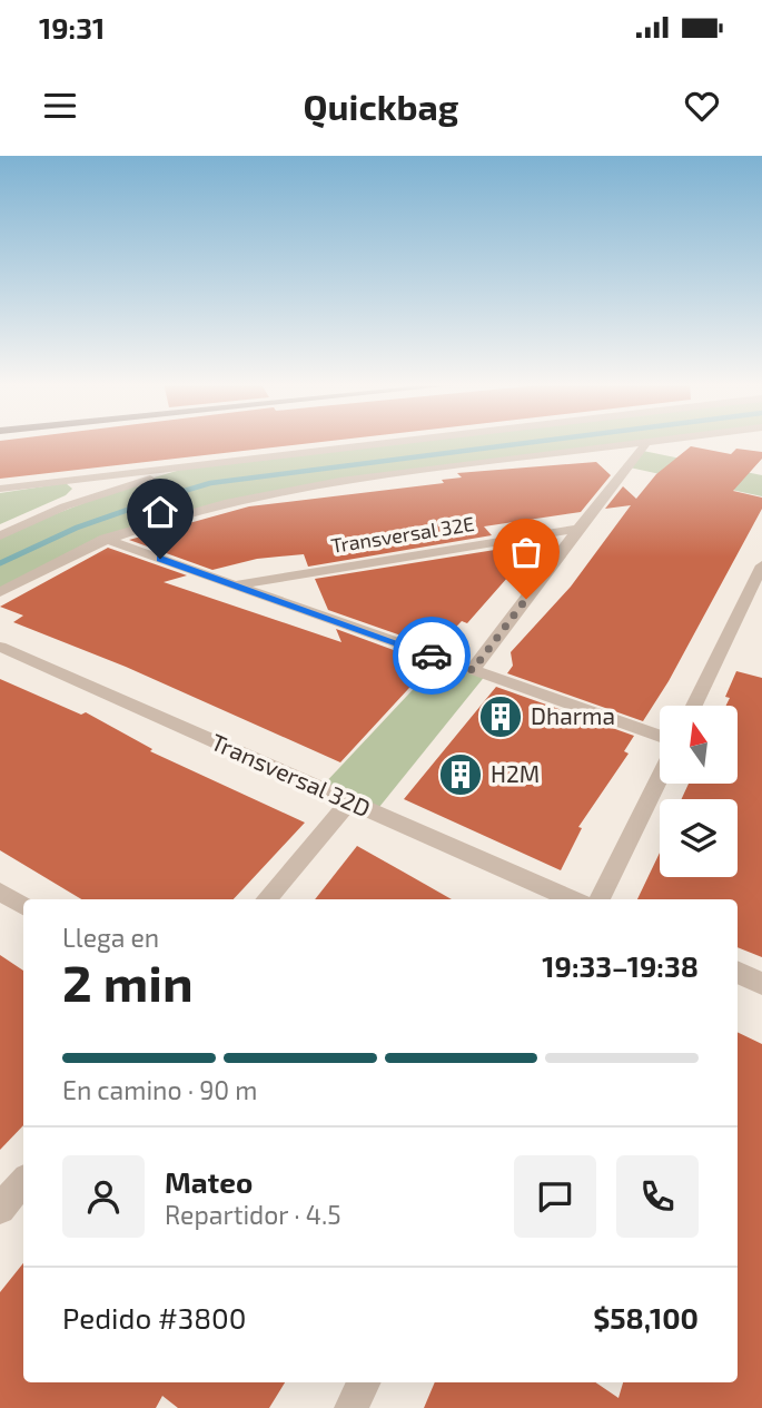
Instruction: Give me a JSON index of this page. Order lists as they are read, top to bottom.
{
  "streets": {
    "street": ["Transversal 32E", "Transversal 32D"]
  },
  "places": {
    "building": ["Dharma", "H2M"]
  },
  "north": "top",
  "page": {
    "status": "19:31",
    "header": "Quickbag",
    "heading": ["2 min", "Llega en", "19:33–19:38"],
    "panel": [
      "Mateo",
      "Repartidor · 4.5",
      "Pedido #3800",
      "$58,100"
    ],
    "bar": "En camino · 90 m"
  }
}
